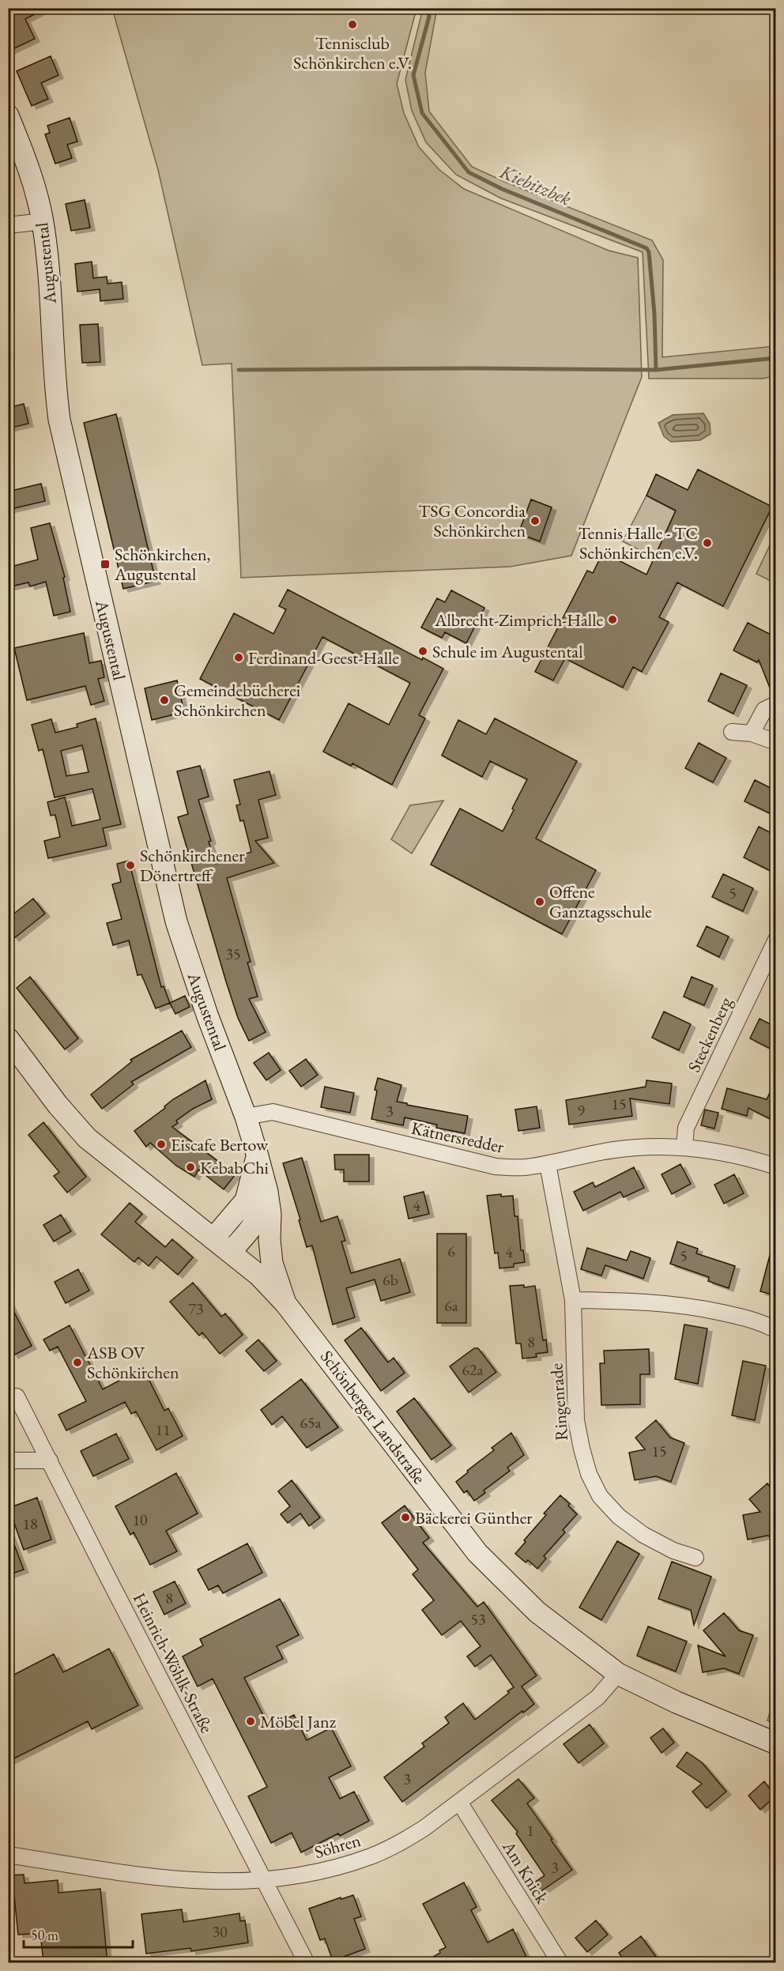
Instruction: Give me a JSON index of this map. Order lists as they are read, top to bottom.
{
  "streets": {
    "street": [
      "Augustental",
      "Steckenberg",
      "Kätnersredder",
      "Ringenrade",
      "Schönberger Landstraße",
      "Heinrich-Wöhlk-Straße",
      "Söhren",
      "Am Knick"
    ]
  },
  "crossings": [
    ["Augustental", "Kätnersredder"],
    ["Augustental", "Schönberger Landstraße"],
    ["Steckenberg", "Kätnersredder"],
    ["Kätnersredder", "Ringenrade"],
    ["Schönberger Landstraße", "Söhren"],
    ["Heinrich-Wöhlk-Straße", "Söhren"],
    ["Söhren", "Am Knick"]
  ],
  "water": ["Kiebitzbek"],
  "places": {
    "other": [
      "Tennisclub Schönkirchen e.V.",
      "TSG Concordia Schönkirchen",
      "Tennis Halle - TC Schönkirchen e.V.",
      "Albrecht-Zimprich-Halle",
      "Schule im Augustental",
      "Ferdinand-Geest-Halle",
      "Gemeindebücherei Schönkirchen",
      "Schönkirchener Dönertreff",
      "Offene Ganztagsschule",
      "Eiscafe Bertow",
      "KebabChi",
      "ASB OV Schönkirchen",
      "Bäckerei Günther",
      "Möbel Janz"
    ],
    "transit": ["Schönkirchen, Augustental"]
  },
  "house_numbers": [
    "5",
    "35",
    "15",
    "9",
    "3",
    "4",
    "6",
    "4",
    "5",
    "6b",
    "6a",
    "73",
    "8",
    "62a",
    "65a",
    "11",
    "15",
    "10",
    "18",
    "8",
    "53",
    "3",
    "1",
    "3",
    "30"
  ],
  "scale_bar": "50 m"
}
